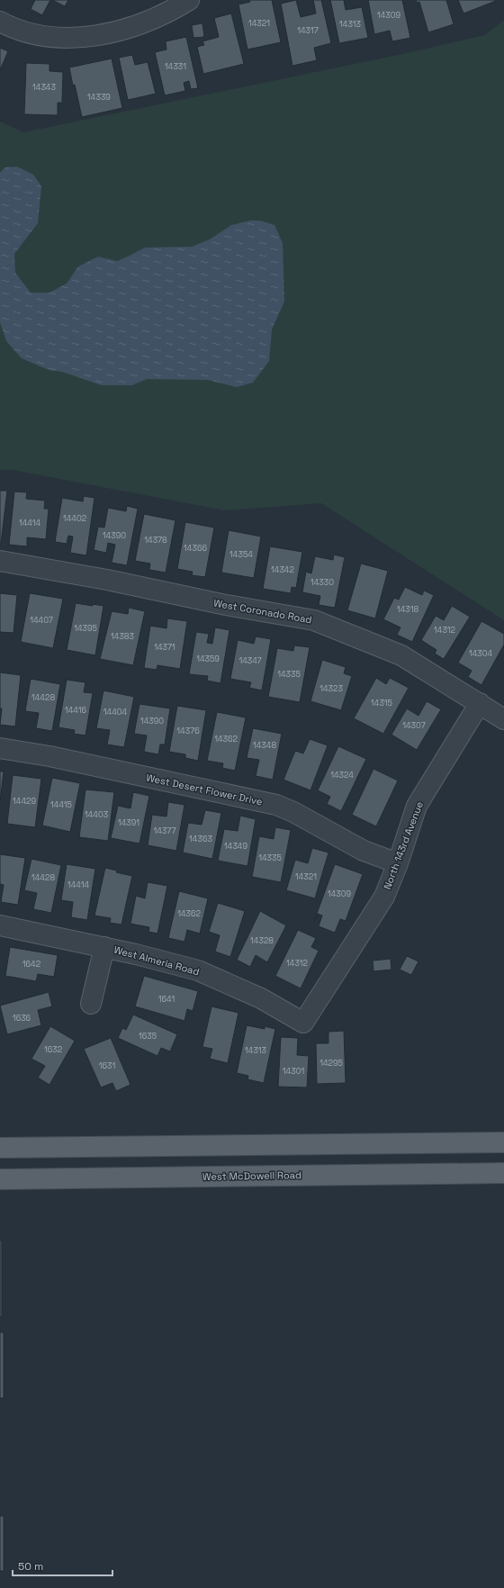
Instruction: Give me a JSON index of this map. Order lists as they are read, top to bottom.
{
  "streets": {
    "main road": ["West McDowell Road"],
    "street": [
      "West Coronado Road",
      "West Desert Flower Drive",
      "North 143rd Avenue",
      "West Almeria Road"
    ]
  },
  "crossings": [
    ["West Coronado Road", "North 143rd Avenue"],
    ["West Desert Flower Drive", "North 143rd Avenue"],
    ["North 143rd Avenue", "West Almeria Road"]
  ],
  "house_numbers": [
    "14309",
    "14321",
    "14313",
    "14317",
    "14331",
    "14343",
    "14339",
    "14402",
    "14414",
    "14390",
    "14378",
    "14366",
    "14354",
    "14342",
    "14330",
    "14318",
    "14407",
    "14395",
    "14312",
    "14383",
    "14371",
    "14304",
    "14359",
    "14347",
    "14335",
    "14323",
    "14428",
    "14315",
    "14416",
    "14404",
    "14390",
    "14307",
    "14376",
    "14362",
    "14348",
    "14324",
    "14429",
    "14415",
    "14403",
    "14391",
    "14377",
    "14363",
    "14349",
    "14335",
    "14321",
    "14428",
    "14414",
    "14309",
    "14362",
    "14328",
    "14312",
    "1642",
    "1641",
    "1636",
    "1635",
    "1632",
    "14313",
    "14295",
    "1631",
    "14301"
  ],
  "scale_bar": "50 m"
}
